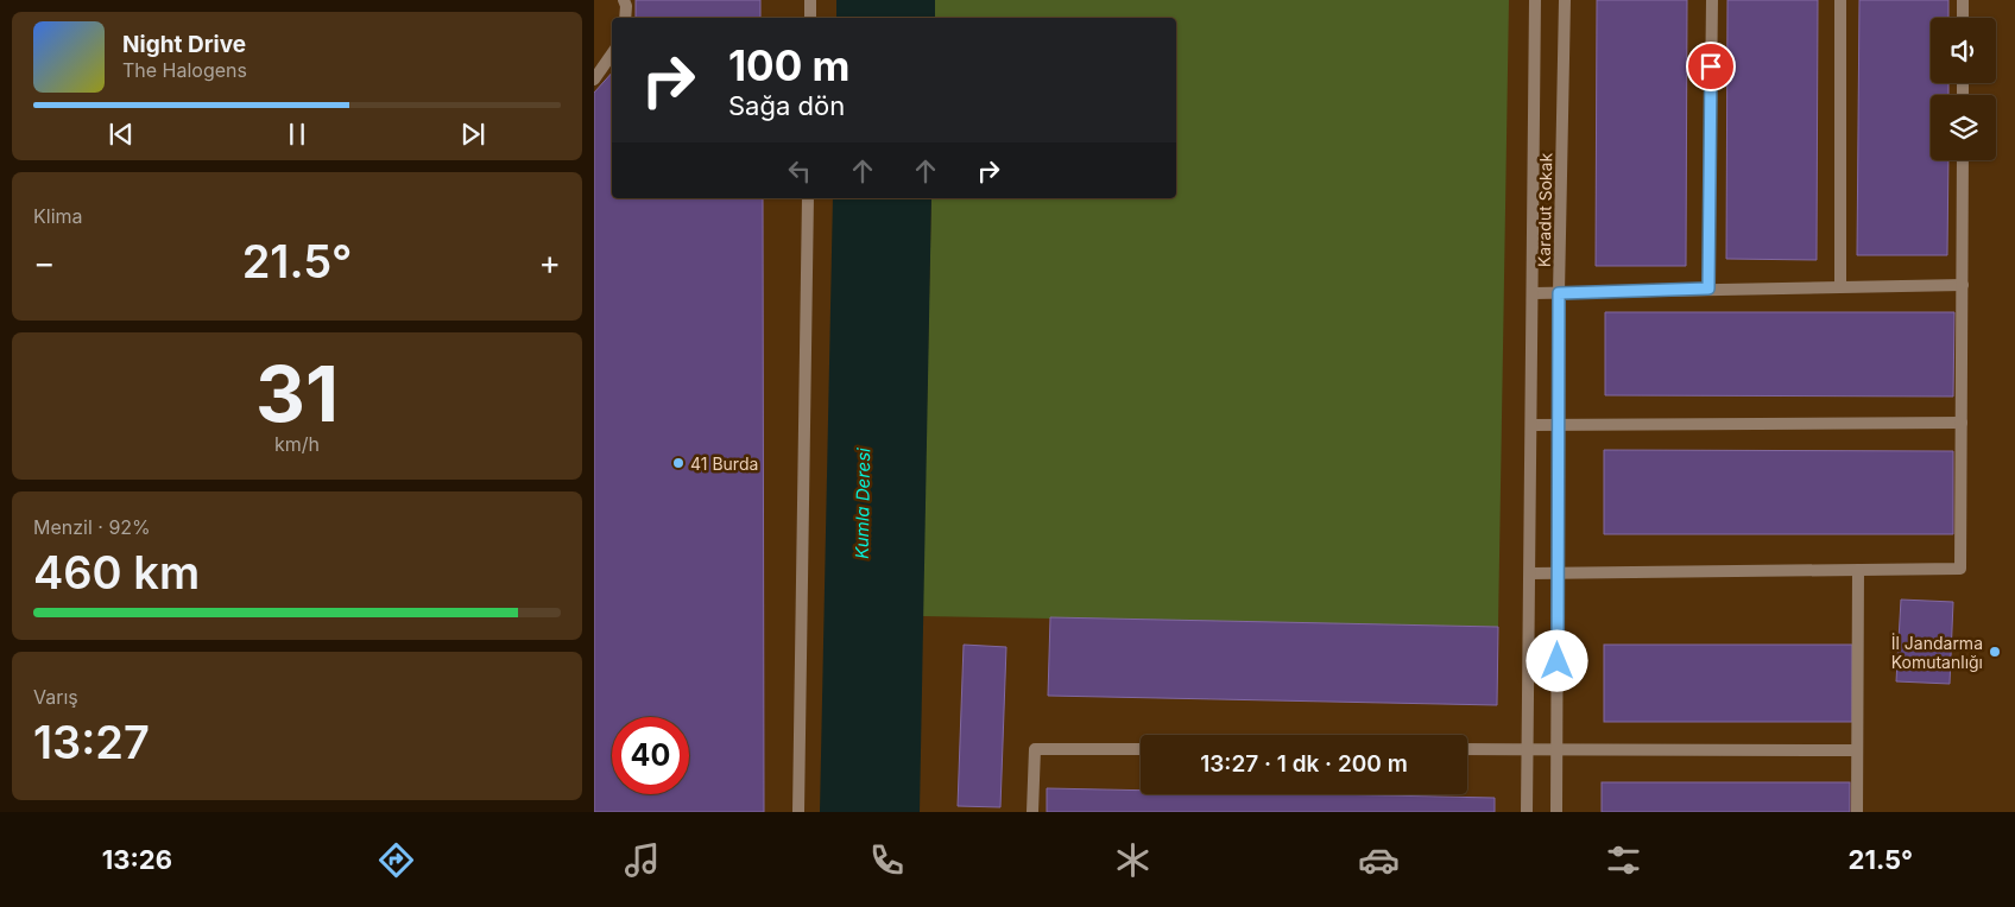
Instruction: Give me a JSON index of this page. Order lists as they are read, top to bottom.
{
  "streets": {
    "street": ["Karadut Sokak"]
  },
  "water": ["Kumla Deresi"],
  "places": ["41 Burda", "İl Jandarma Komutanlığı"],
  "page": {
    "turn": ["100 m", "Sağa dön"],
    "song": ["Night Drive", "The Halogens"],
    "tile": [
      "Klima",
      ["31", "km/h"],
      ["Menzil · 92%", "460 km"],
      ["Varış", "13:27"]
    ],
    "heat": ["−", "21.5°", "+"],
    "limit": "40",
    "trip": "13:27 · 1 dk · 200 m",
    "tabs": ["13:26", "21.5°"]
  }
}
